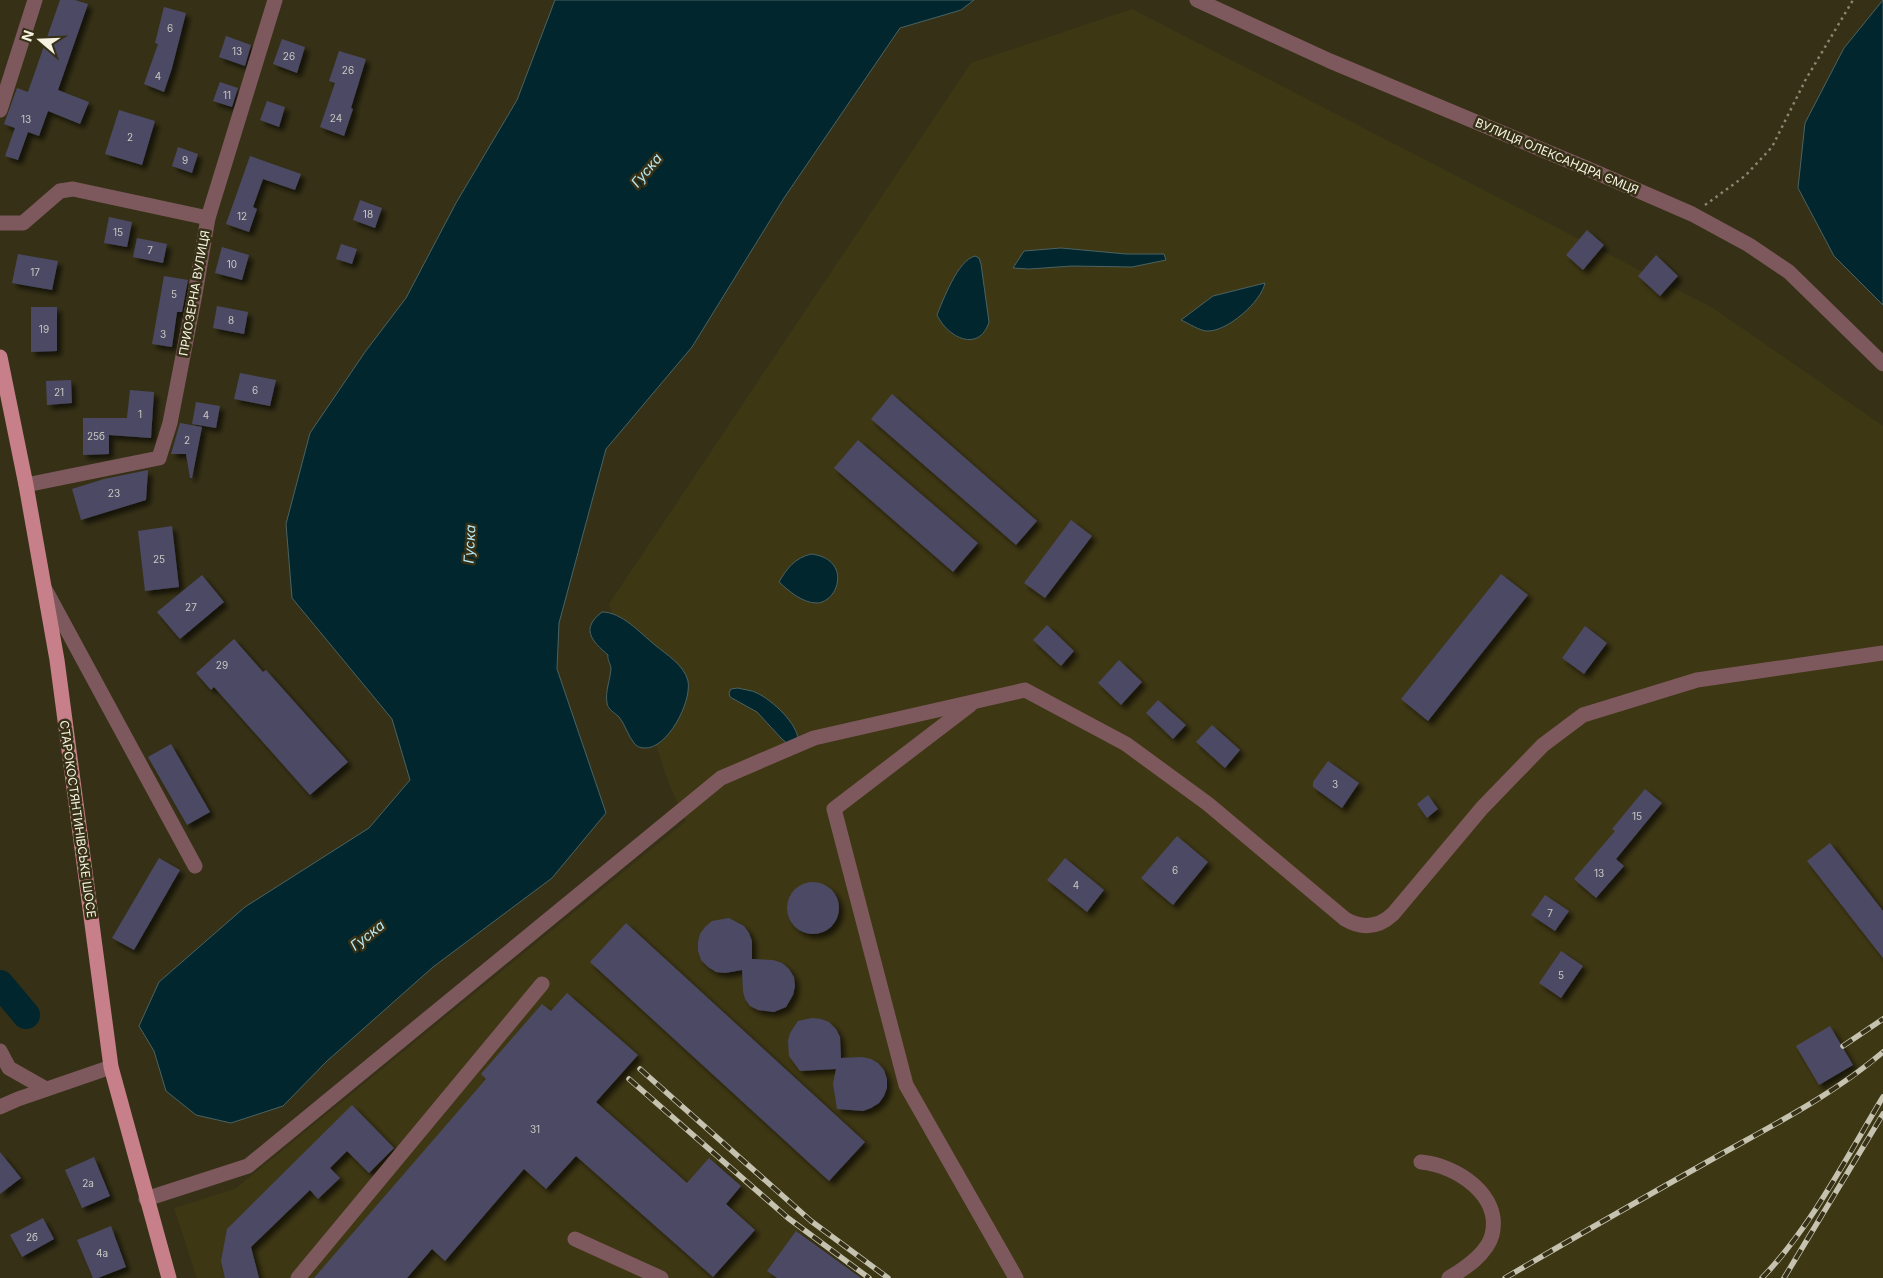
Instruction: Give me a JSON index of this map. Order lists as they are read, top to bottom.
{
  "streets": {
    "main road": ["СТАРОКОСТЯНТИНІВСЬКЕ ШОСЕ"],
    "street": ["ВУЛИЦЯ ОЛЕКСАНДРА ЄМЦЯ", "ПРИОЗЕРНА ВУЛИЦЯ"]
  },
  "crossings": [
    ["ПРИОЗЕРНА ВУЛИЦЯ", "СТАРОКОСТЯНТИНІВСЬКЕ ШОСЕ"]
  ],
  "water": ["Гуска"],
  "house_numbers": [
    "6",
    "13",
    "26",
    "26",
    "4",
    "11",
    "24",
    "13",
    "2",
    "9",
    "18",
    "12",
    "15",
    "7",
    "10",
    "17",
    "5",
    "8",
    "19",
    "3",
    "6",
    "21",
    "1",
    "4",
    "25б",
    "2",
    "23",
    "25",
    "27",
    "29",
    "3",
    "15",
    "6",
    "13",
    "4",
    "7",
    "5",
    "31",
    "2а",
    "2б",
    "4а"
  ],
  "north": "left"
}
